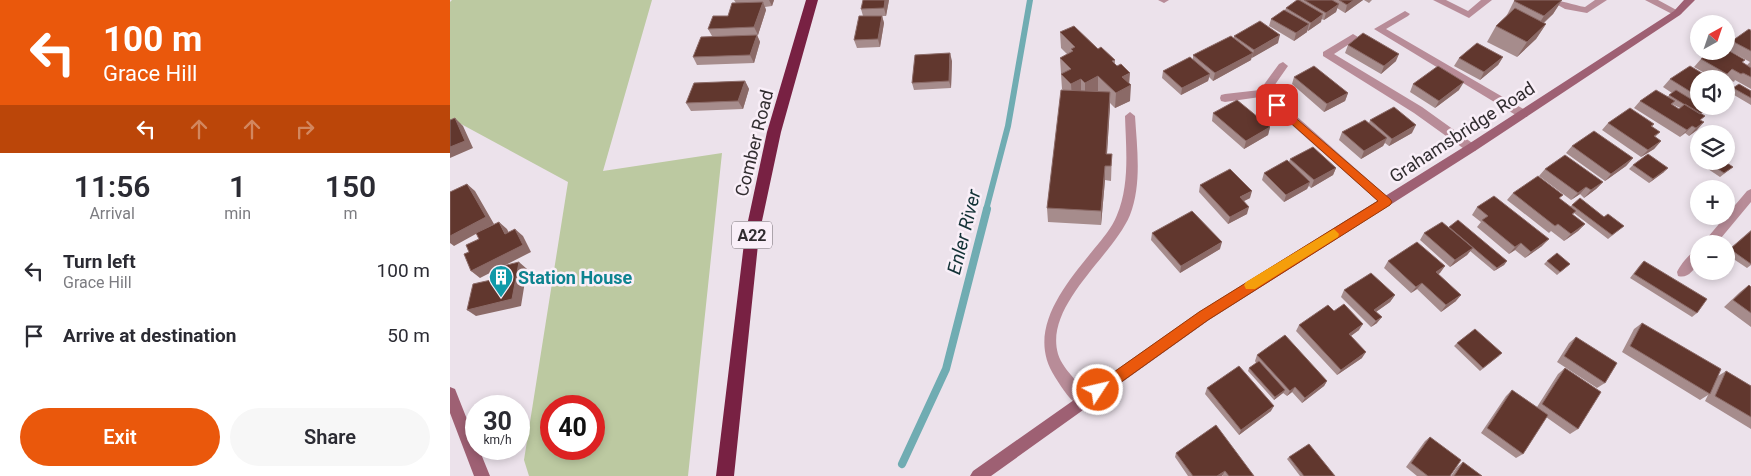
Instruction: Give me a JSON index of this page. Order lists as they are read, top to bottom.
{
  "streets": {
    "highway": ["Comber Road", "A22"],
    "street": ["Grahamsbridge Road"]
  },
  "water": ["Enler River"],
  "places": {
    "building": ["Station House"]
  },
  "north": "top right",
  "page": {
    "turn": ["100 m", "Grace Hill"],
    "map_buttons": ["+", "−"],
    "eta": [
      "11:56",
      "Arrival",
      "1",
      "min",
      "150",
      "m"
    ],
    "list": [
      {
        "name": "Turn left",
        "note": "Grace Hill",
        "value": "100 m"
      },
      {
        "name": "Arrive at destination",
        "value": "50 m"
      }
    ],
    "speed": "30 km/h",
    "limit": "40",
    "buttons": ["Exit", "Share"]
  }
}
